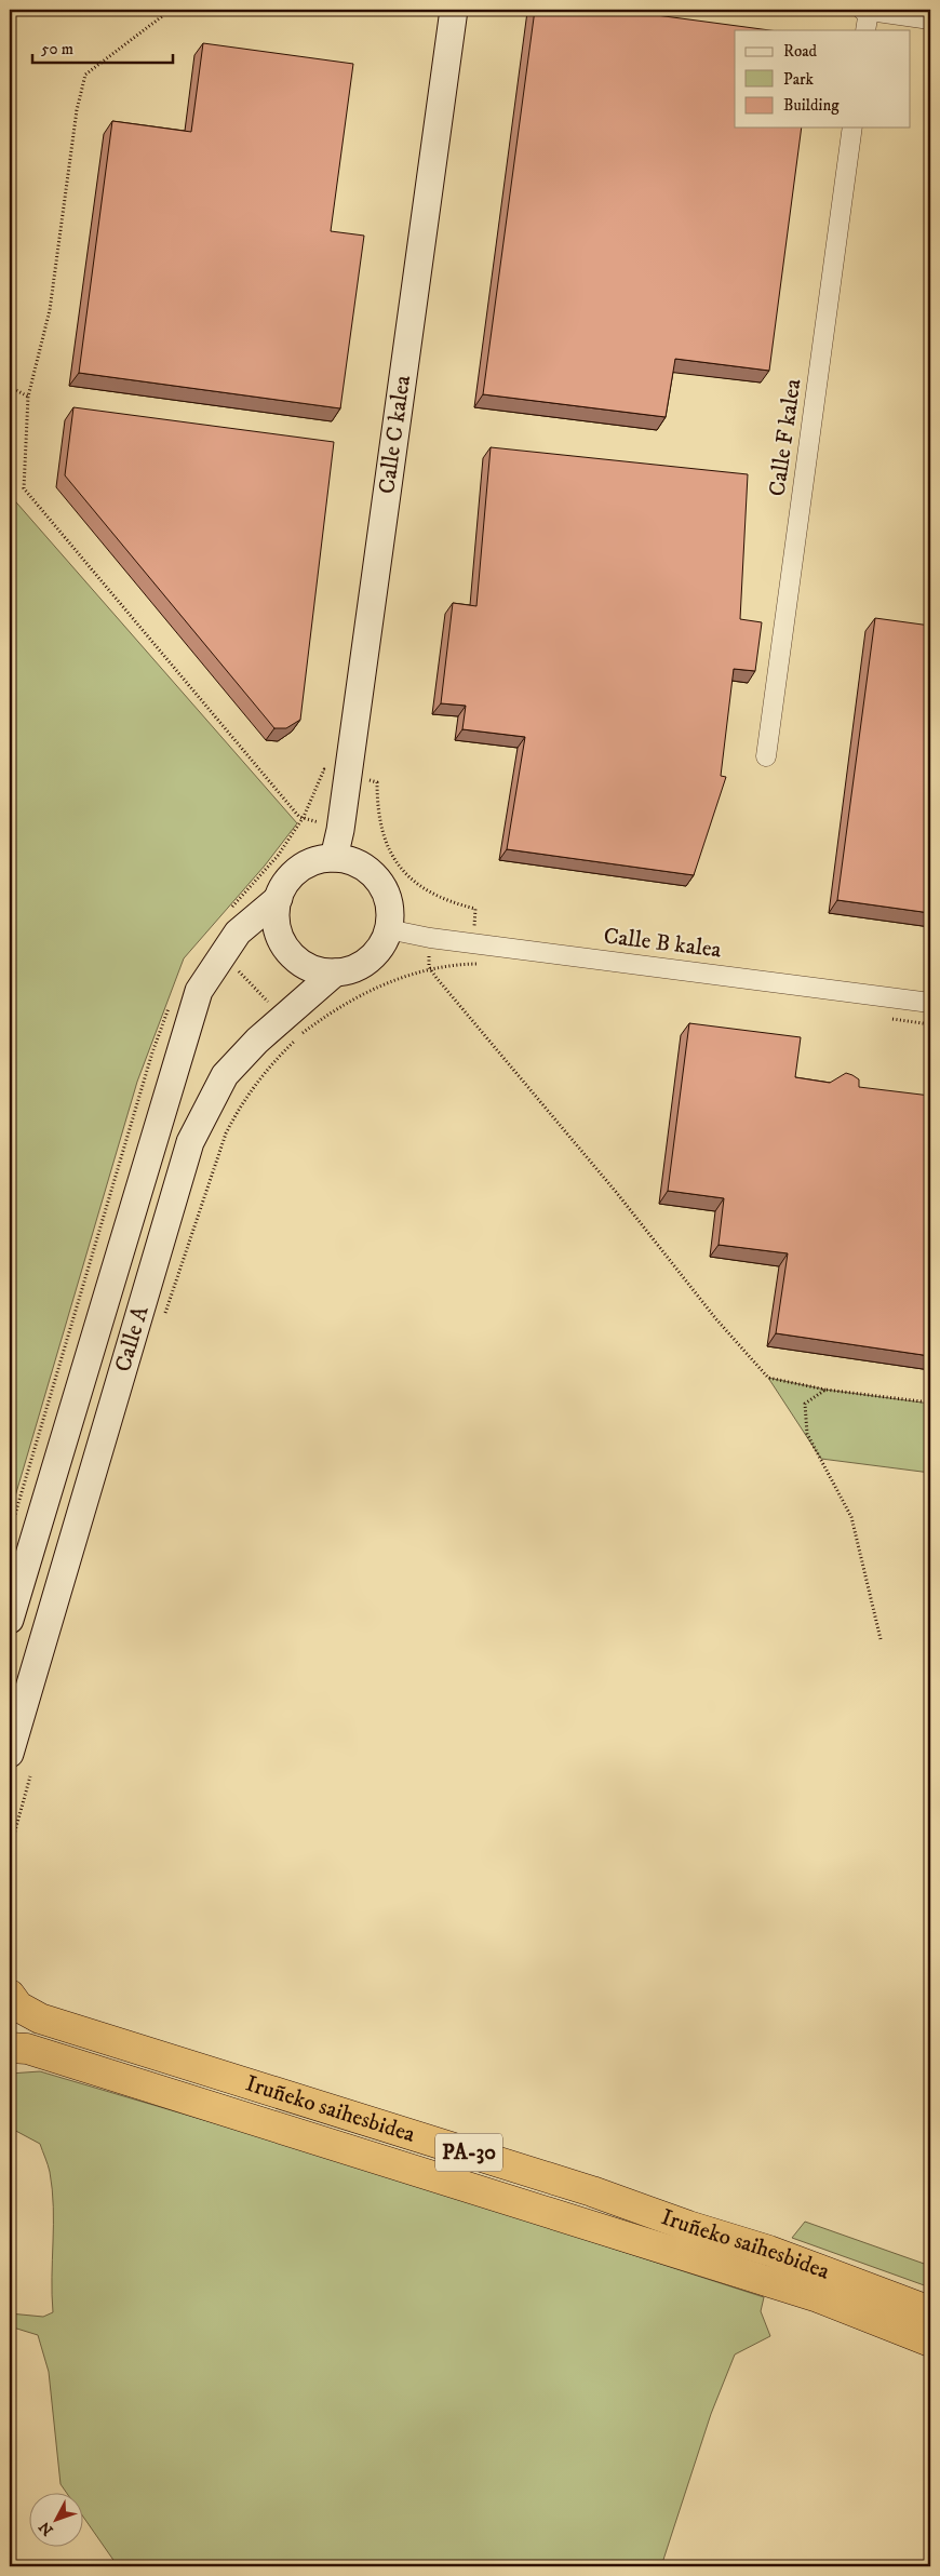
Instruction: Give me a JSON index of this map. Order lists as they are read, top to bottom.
{
  "streets": {
    "highway": ["Iruñeko saihesbidea", "PA-30"],
    "street": [
      "Calle C kalea",
      "Calle F kalea",
      "Calle B kalea",
      "Calle A"
    ]
  },
  "crossings": [
    ["Calle C kalea", "Calle B kalea"],
    ["Calle C kalea", "Calle A"],
    ["Calle B kalea", "Calle A"]
  ],
  "legend": ["Road", "Park", "Building"],
  "scale_bar": "50 m",
  "north": "bottom left"
}
